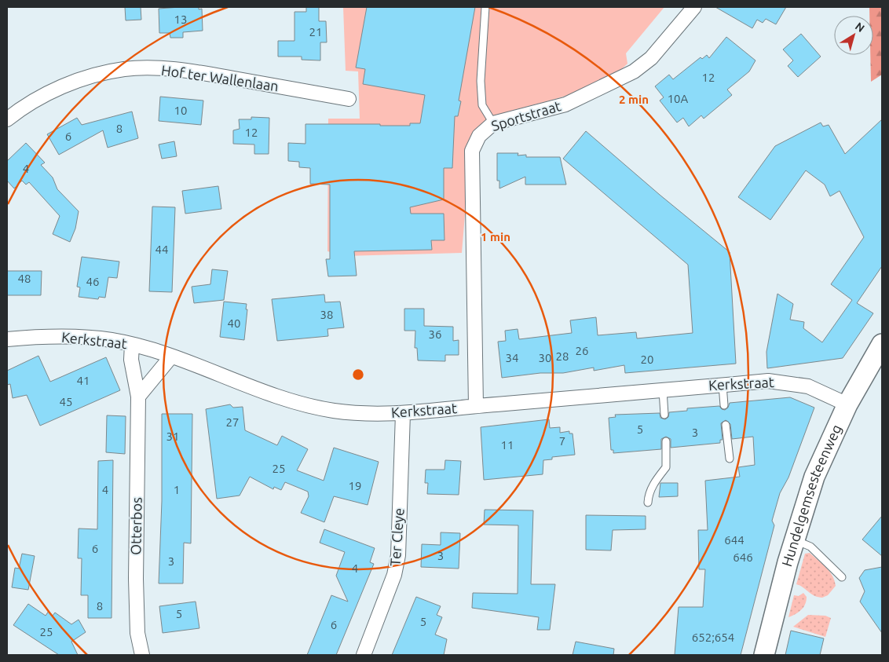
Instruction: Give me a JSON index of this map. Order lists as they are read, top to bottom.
{
  "streets": {
    "main road": ["Hundelgemsesteenweg"],
    "street": [
      "Hof ter Wallenlaan",
      "Sportstraat",
      "Kerkstraat",
      "Otterbos",
      "Ter Cleye"
    ]
  },
  "crossings": [
    ["Sportstraat", "Kerkstraat"],
    ["Kerkstraat", "Hundelgemsesteenweg"],
    ["Kerkstraat", "Otterbos"],
    ["Kerkstraat", "Ter Cleye"]
  ],
  "house_numbers": [
    "13",
    "21",
    "12",
    "10A",
    "10",
    "8",
    "12",
    "6",
    "4",
    "44",
    "48",
    "46",
    "38",
    "40",
    "36",
    "26",
    "28",
    "34",
    "30",
    "20",
    "41",
    "45",
    "27",
    "5",
    "3",
    "31",
    "7",
    "11",
    "25",
    "19",
    "4",
    "1",
    "644",
    "6",
    "3",
    "646",
    "3",
    "4",
    "8",
    "5",
    "5",
    "6",
    "25",
    "652;654"
  ],
  "north": "top right",
  "rings": ["2 min", "1 min"]
}
